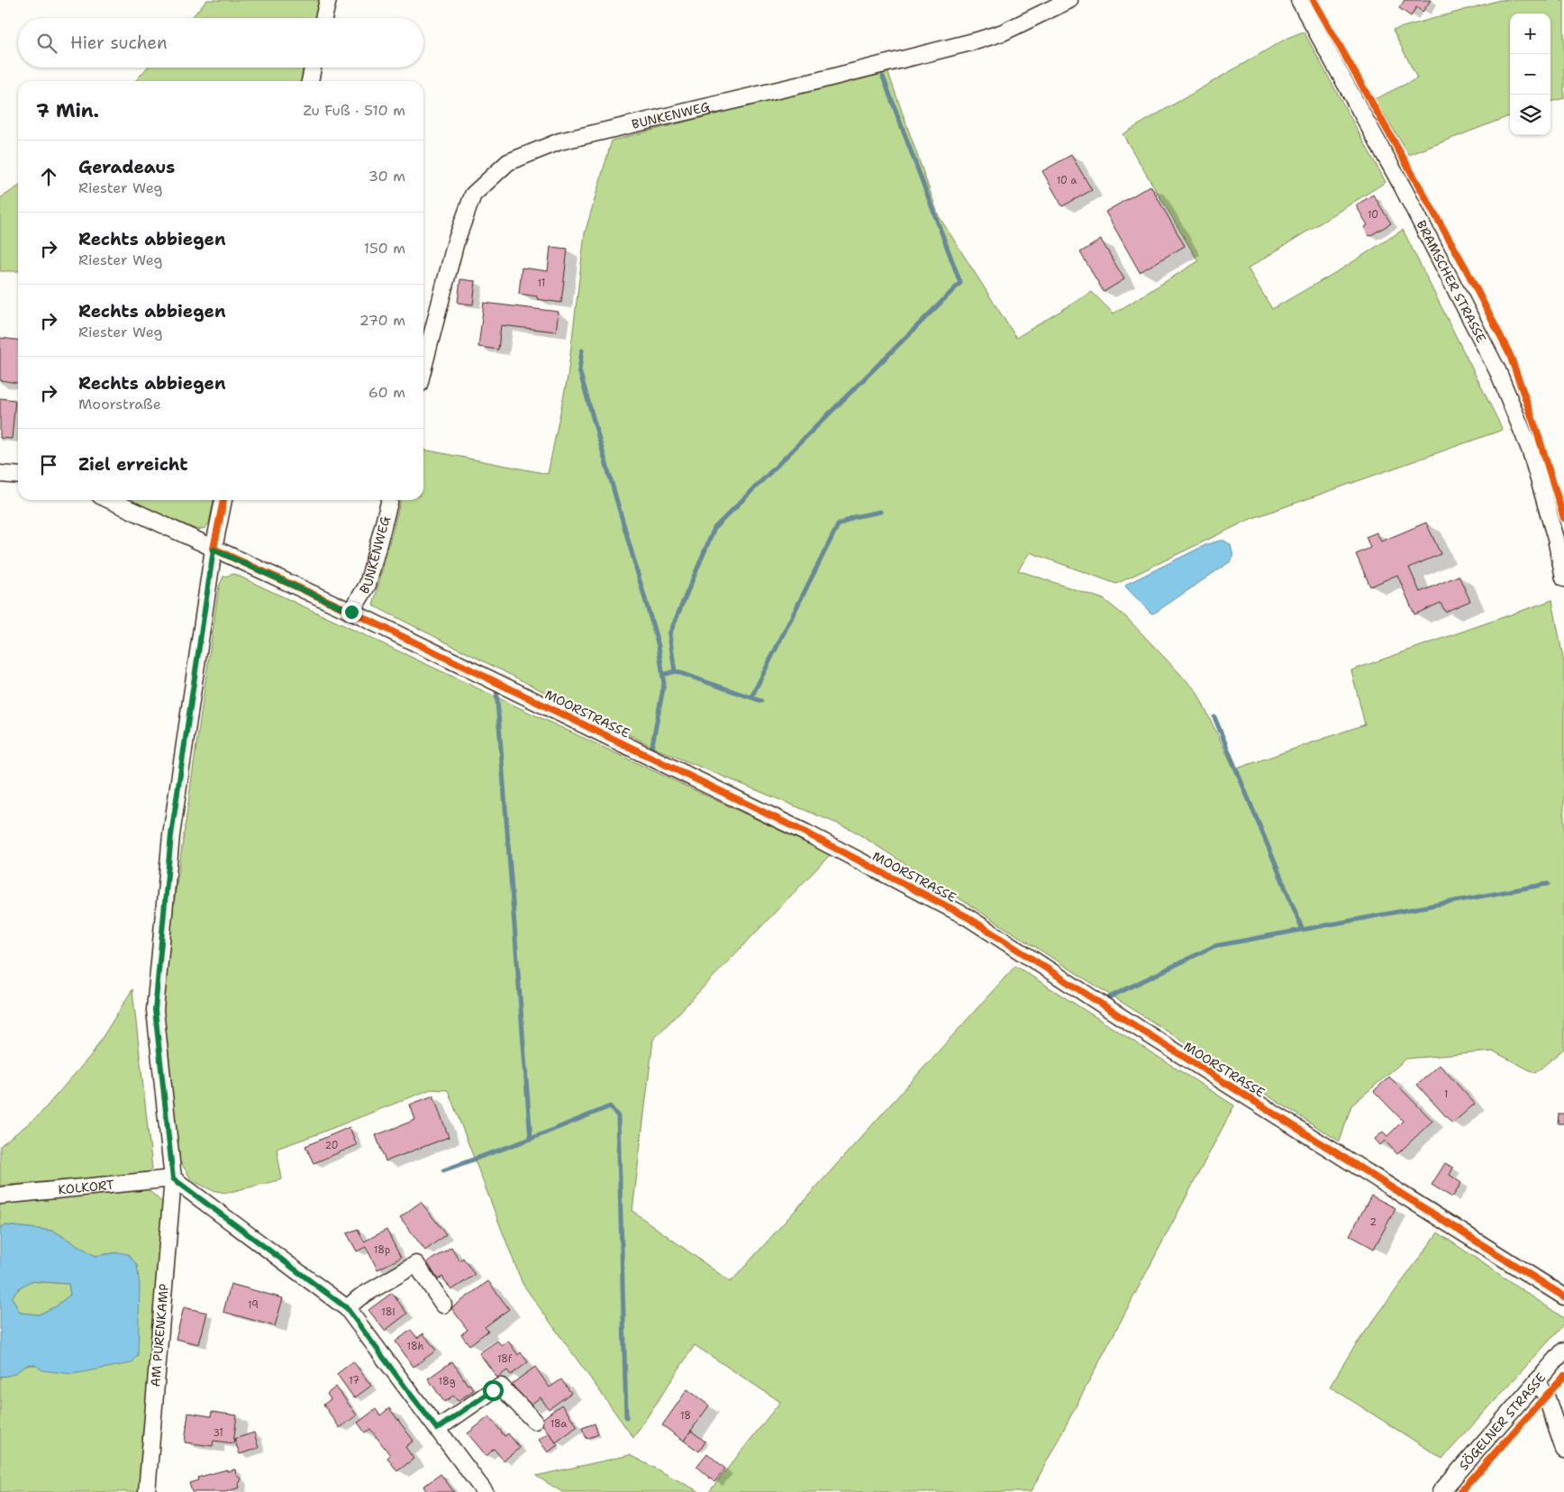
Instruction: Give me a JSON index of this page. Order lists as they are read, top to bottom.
{
  "streets": {
    "street": [
      "BUNKENWEG",
      "BRAMSCHER STRASSE",
      "MOORSTRASSE",
      "KOLKORT",
      "AM PURENKAMP",
      "SÖGELNER STRASSE"
    ]
  },
  "crossings": [
    ["BUNKENWEG", "MOORSTRASSE"],
    ["MOORSTRASSE", "AM PURENKAMP"],
    ["KOLKORT", "AM PURENKAMP"]
  ],
  "house_numbers": [
    "10 a",
    "10",
    "11",
    "1",
    "20",
    "2",
    "18p",
    "19",
    "18i",
    "18h",
    "18f",
    "17",
    "18g",
    "18",
    "18a",
    "31"
  ],
  "page": {
    "map_buttons": ["+", "−"],
    "search": "Hier suchen",
    "heading": ["7 Min.", "Zu Fuß · 510 m"],
    "list": [
      ["Geradeaus", "Riester Weg", "30 m"],
      ["Rechts abbiegen", "Riester Weg", "150 m"],
      ["Rechts abbiegen", "Riester Weg", "270 m"],
      ["Rechts abbiegen", "Moorstraße", "60 m"],
      "Ziel erreicht"
    ]
  }
}
